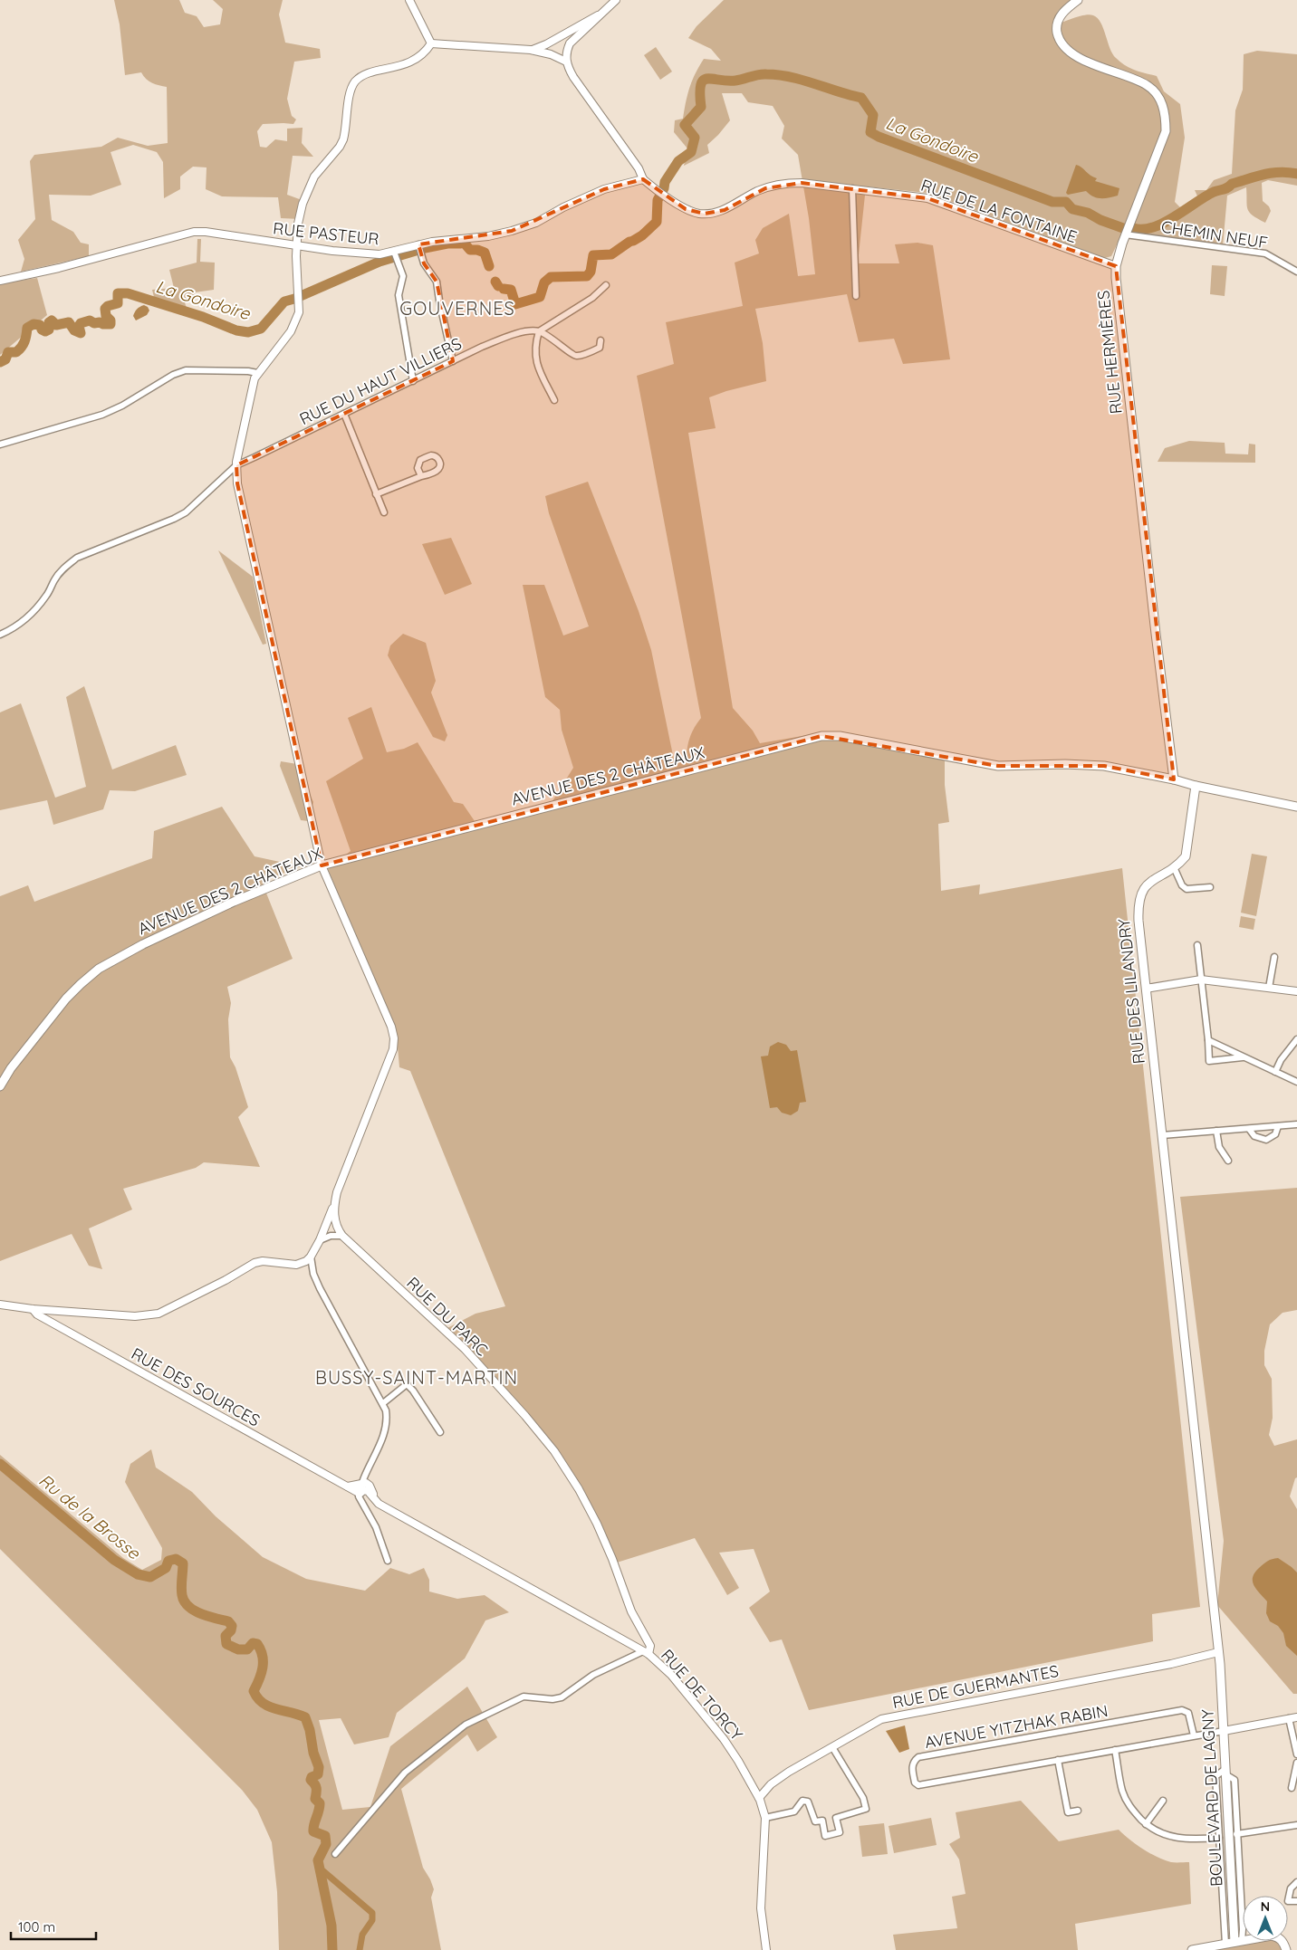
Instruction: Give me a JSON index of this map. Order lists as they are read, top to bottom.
{
  "streets": {
    "main road": [
      "RUE HERMIÈRES",
      "AVENUE DES 2 CHÂTEAUX",
      "RUE DES LILANDRY",
      "BOULEVARD DE LAGNY"
    ],
    "street": [
      "RUE DE LA FONTAINE",
      "RUE PASTEUR",
      "CHEMIN NEUF",
      "RUE DU HAUT VILLIERS",
      "RUE DU PARC",
      "RUE DES SOURCES",
      "RUE DE GUERMANTES",
      "RUE DE TORCY",
      "AVENUE YITZHAK RABIN"
    ]
  },
  "crossings": [
    ["RUE DE LA FONTAINE", "RUE PASTEUR"],
    ["RUE DE LA FONTAINE", "RUE HERMIÈRES"],
    ["CHEMIN NEUF", "RUE HERMIÈRES"],
    ["RUE HERMIÈRES", "AVENUE DES 2 CHÂTEAUX"],
    ["AVENUE DES 2 CHÂTEAUX", "RUE DES LILANDRY"],
    ["RUE DES LILANDRY", "RUE DE GUERMANTES"],
    ["RUE DES LILANDRY", "BOULEVARD DE LAGNY"],
    ["RUE DU PARC", "RUE DE TORCY"],
    ["RUE DES SOURCES", "RUE DE TORCY"],
    ["RUE DE GUERMANTES", "RUE DE TORCY"],
    ["RUE DE GUERMANTES", "BOULEVARD DE LAGNY"],
    ["AVENUE YITZHAK RABIN", "BOULEVARD DE LAGNY"]
  ],
  "districts": ["GOUVERNES", "BUSSY-SAINT-MARTIN"],
  "water": ["La Gondoire", "Ru de la Brosse"],
  "scale_bar": "100 m",
  "north": "top"
}
